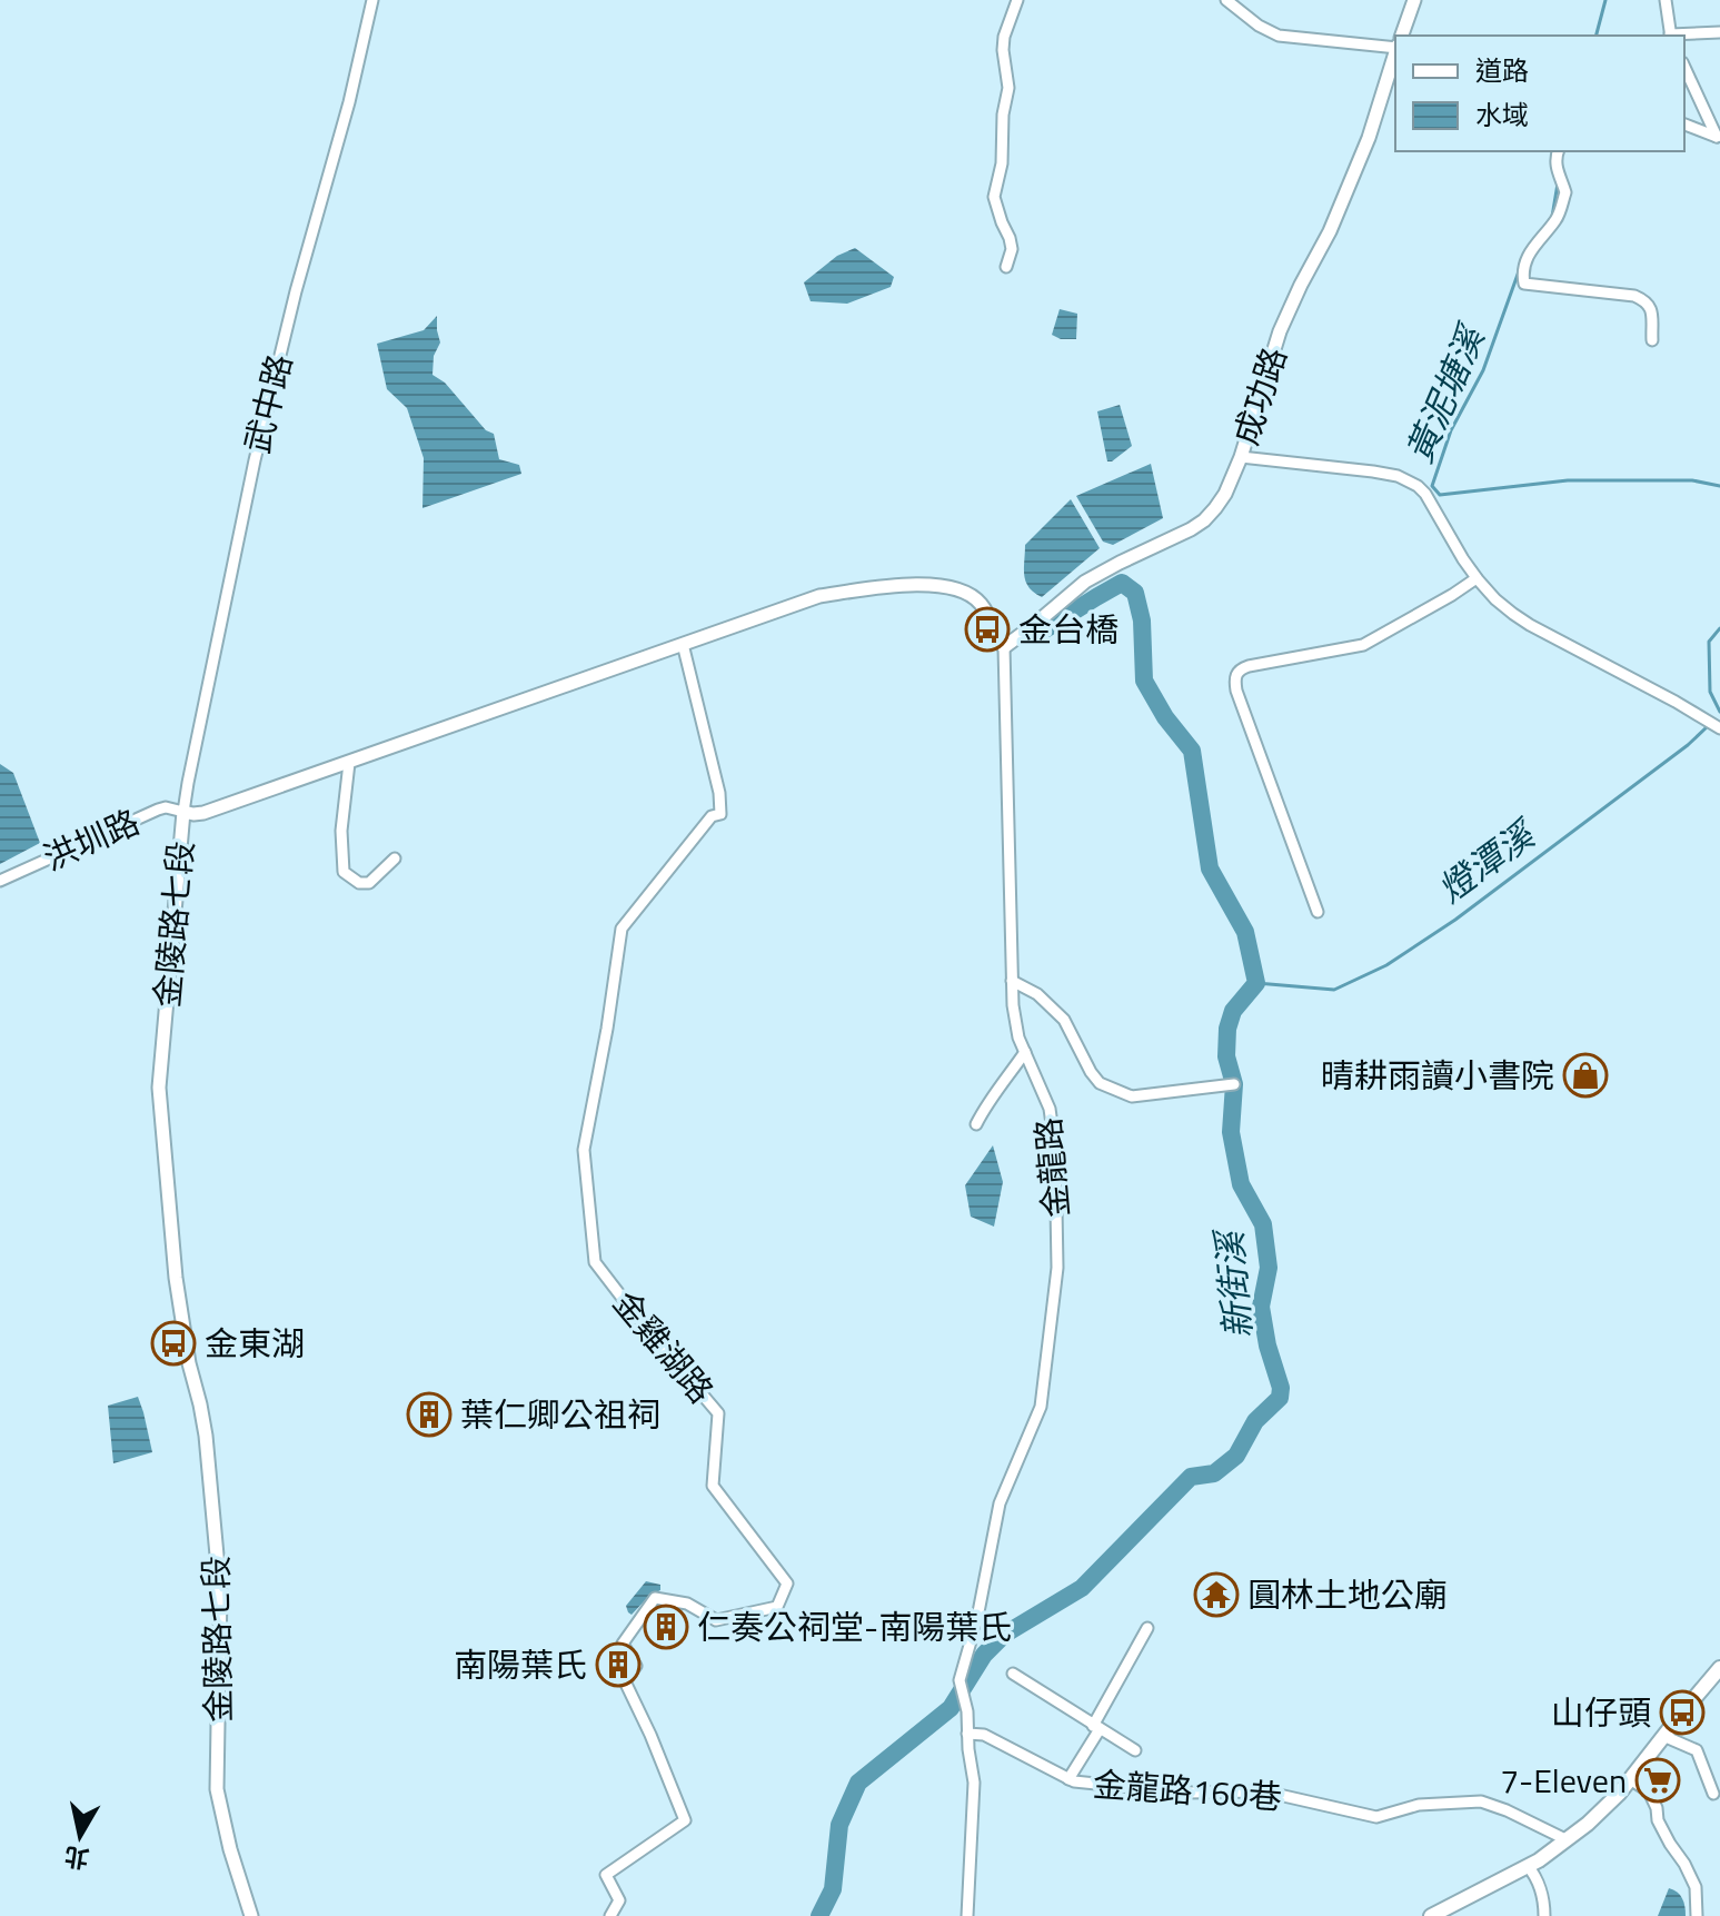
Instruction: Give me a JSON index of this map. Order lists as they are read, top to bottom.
{
  "streets": {
    "street": [
      "成功路",
      "武中路",
      "洪圳路",
      "金陵路七段",
      "金龍路",
      "金雞湖路",
      "金龍路160巷"
    ]
  },
  "crossings": [
    ["成功路", "金陵路七段"],
    ["成功路", "金龍路"],
    ["武中路", "洪圳路"],
    ["武中路", "金陵路七段"],
    ["洪圳路", "金陵路七段"],
    ["金陵路七段", "金龍路"],
    ["金陵路七段", "金雞湖路"],
    ["金龍路", "金龍路160巷"]
  ],
  "water": ["黃泥塘溪", "燈潭溪", "新街溪"],
  "places": {
    "bus stop": ["金台橋", "金東湖", "山仔頭"],
    "shop": ["晴耕雨讀小書院"],
    "building": ["葉仁卿公祖祠", "仁奏公祠堂-南陽葉氏", "南陽葉氏"],
    "temple": ["圓林土地公廟"],
    "supermarket": ["7-Eleven"]
  },
  "legend": ["道路", "水域"],
  "north": "bottom"
}
